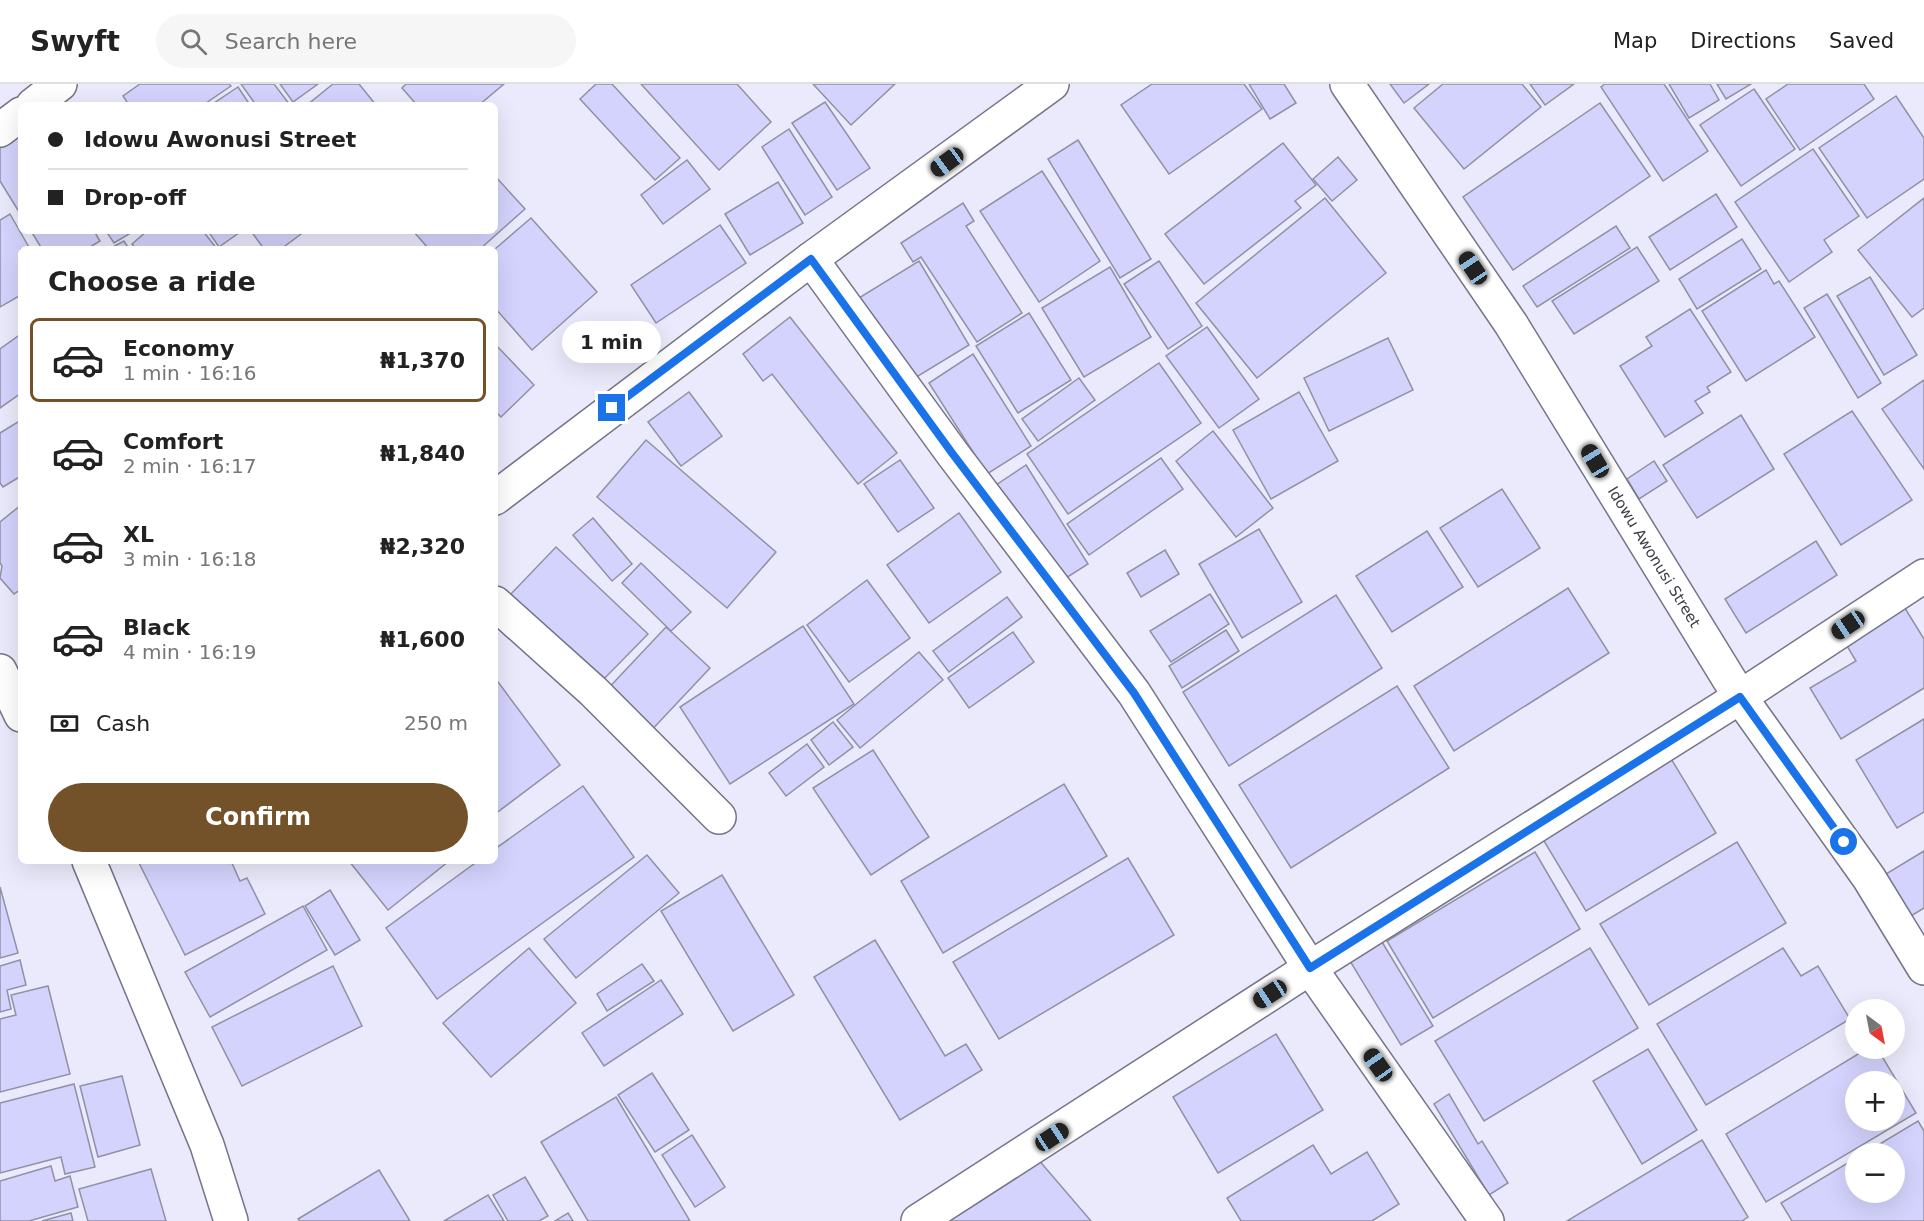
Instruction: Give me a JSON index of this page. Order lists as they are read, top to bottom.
{
  "streets": {
    "street": ["Idowu Awonusi Street"]
  },
  "north": "bottom right",
  "page": {
    "header": "Swyft",
    "search": "Search here",
    "nav": ["Map", "Directions", "Saved"],
    "banner": ["Idowu Awonusi Street", "Drop-off"],
    "heading": "Choose a ride",
    "list": [
      {
        "name": "Economy",
        "note": "1 min · 16:16",
        "value": "₦1,370"
      },
      {
        "name": "Comfort",
        "note": "2 min · 16:17",
        "value": "₦1,840"
      },
      {
        "name": "XL",
        "note": "3 min · 16:18",
        "value": "₦2,320"
      },
      {
        "name": "Black",
        "note": "4 min · 16:19",
        "value": "₦1,600"
      }
    ],
    "bubble": "1 min",
    "pay": ["Cash", "250 m"],
    "buttons": "Confirm",
    "map_buttons": ["+", "−"]
  }
}
